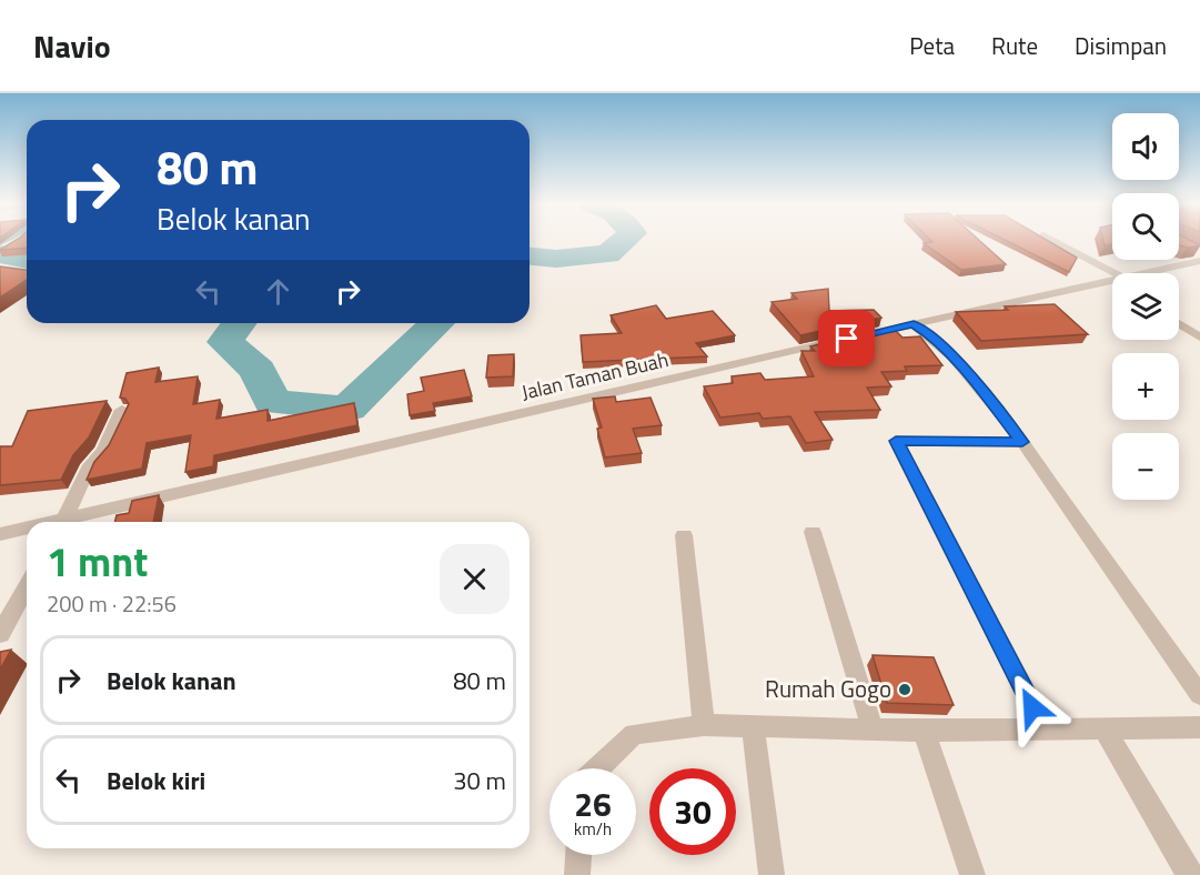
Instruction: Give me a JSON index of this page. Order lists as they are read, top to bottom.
{
  "streets": {
    "street": ["Jalan Taman Buah"]
  },
  "places": ["Rumah Gogo"],
  "page": {
    "header": "Navio",
    "nav": ["Peta", "Rute", "Disimpan"],
    "map_buttons": ["+", "−"],
    "turn": ["80 m", "Belok kanan"],
    "heading": ["1 mnt", "200 m · 22:56"],
    "list": [
      {
        "name": "Belok kanan",
        "value": "80 m"
      },
      {
        "name": "Belok kiri",
        "value": "30 m"
      }
    ],
    "speed": "26 km/h",
    "limit": "30"
  }
}
